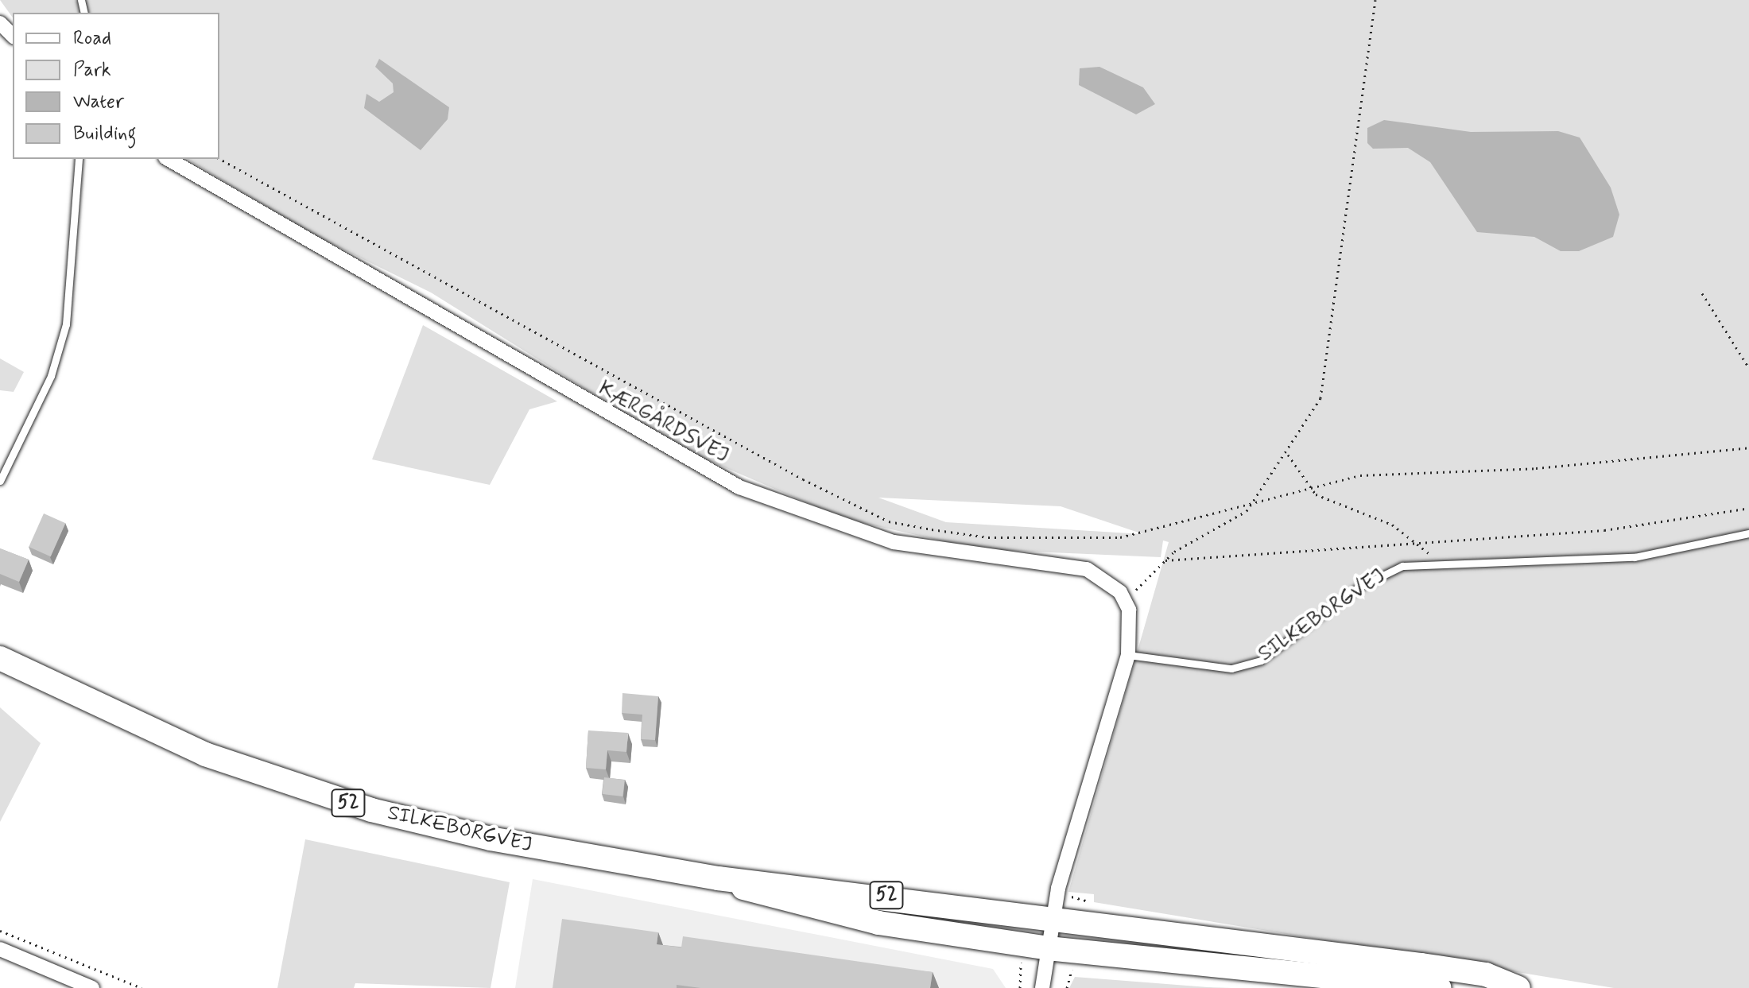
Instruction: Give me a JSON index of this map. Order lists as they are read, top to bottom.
{
  "streets": {
    "main road": ["SILKEBORGVEJ", "52"],
    "street": ["KÆRGÅRDSVEJ"]
  },
  "legend": [
    "Road",
    "Park",
    "Water",
    "Building"
  ]
}
